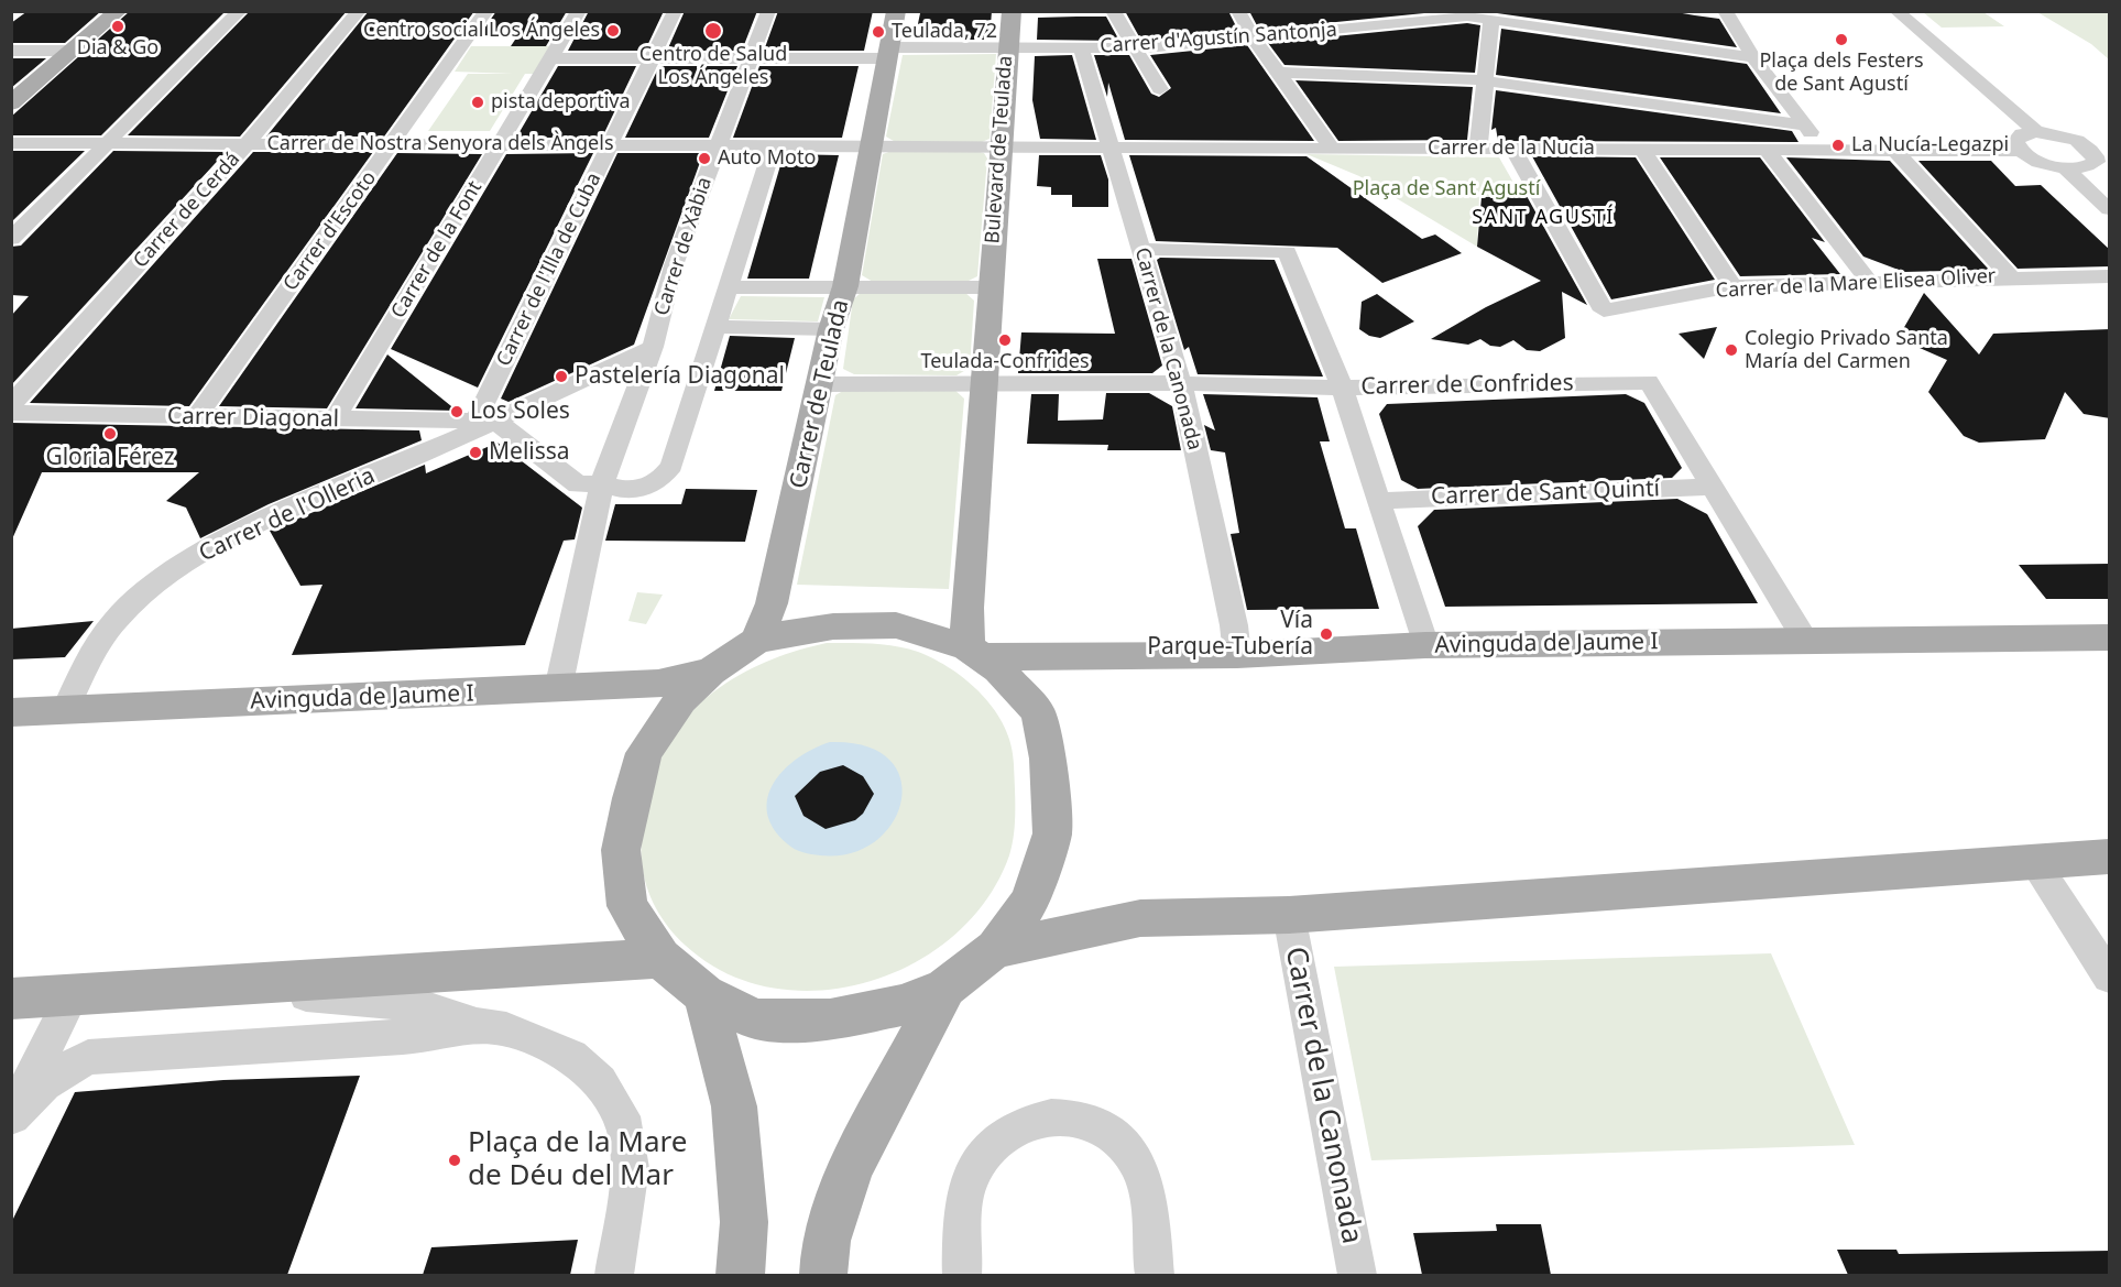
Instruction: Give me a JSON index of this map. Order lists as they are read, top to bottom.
{
  "streets": {
    "main road": ["Bulevard de Teulada", "Carrer de Teulada", "Avinguda de Jaume I"],
    "street": [
      "Carrer d'Agustín Santonja",
      "Carrer de Nostra Senyora dels Àngels",
      "Carrer de la Nucia",
      "Carrer de Cerdá",
      "Carrer d'Escoto",
      "Carrer de Xàbia",
      "Carrer de la Font",
      "Carrer de l'Illa de Cuba",
      "Carrer de la Mare Elisea Oliver",
      "Carrer de la Canonada",
      "Carrer de Confrides",
      "Carrer Diagonal",
      "Carrer de Sant Quintí",
      "Carrer de l'Olleria"
    ]
  },
  "crossings": [
    ["Carrer d'Agustín Santonja", "Bulevard de Teulada"],
    ["Carrer d'Agustín Santonja", "Carrer de Xàbia"],
    ["Carrer d'Agustín Santonja", "Carrer de la Font"],
    ["Carrer d'Agustín Santonja", "Carrer de l'Illa de Cuba"],
    ["Carrer d'Agustín Santonja", "Carrer de la Canonada"],
    ["Carrer d'Agustín Santonja", "Carrer de Teulada"],
    ["Carrer de Nostra Senyora dels Àngels", "Carrer de Cerdá"],
    ["Carrer de Nostra Senyora dels Àngels", "Carrer d'Escoto"],
    ["Carrer de Nostra Senyora dels Àngels", "Carrer de Xàbia"],
    ["Carrer de Nostra Senyora dels Àngels", "Carrer de la Font"],
    ["Carrer de Nostra Senyora dels Àngels", "Carrer de l'Illa de Cuba"],
    ["Carrer de Nostra Senyora dels Àngels", "Carrer de Teulada"],
    ["Carrer de la Nucia", "Bulevard de Teulada"],
    ["Carrer de la Nucia", "Carrer de la Mare Elisea Oliver"],
    ["Carrer de la Nucia", "Carrer de la Canonada"],
    ["Bulevard de Teulada", "Carrer de Confrides"],
    ["Bulevard de Teulada", "Avinguda de Jaume I"],
    ["Carrer d'Escoto", "Carrer Diagonal"],
    ["Carrer de Xàbia", "Carrer Diagonal"],
    ["Carrer de Xàbia", "Avinguda de Jaume I"],
    ["Carrer de la Font", "Carrer Diagonal"],
    ["Carrer de l'Illa de Cuba", "Carrer Diagonal"],
    ["Carrer de l'Illa de Cuba", "Carrer de l'Olleria"],
    ["Carrer de la Canonada", "Carrer de Confrides"],
    ["Carrer de la Canonada", "Avinguda de Jaume I"],
    ["Carrer de Confrides", "Carrer de Sant Quintí"],
    ["Carrer de Confrides", "Avinguda de Jaume I"],
    ["Carrer Diagonal", "Carrer de l'Olleria"],
    ["Carrer de l'Olleria", "Avinguda de Jaume I"]
  ],
  "districts": ["SANT AGUSTÍ"],
  "parks": ["Plaça de Sant Agustí"],
  "places": [
    "Dia & Go",
    "Centro social Los Ángeles",
    "Centro de Salud Los Ángeles",
    "Teulada, 72",
    "Plaça dels Festers de Sant Agustí",
    "pista deportiva",
    "La Nucía-Legazpi",
    "Auto Moto",
    "Teulada-Confrides",
    "Colegio Privado Santa María del Carmen",
    "Pastelería Diagonal",
    "Los Soles",
    "Gloria Férez",
    "Melissa",
    "Vía Parque-Tubería",
    "Plaça de la Mare de Déu del Mar"
  ]
}
